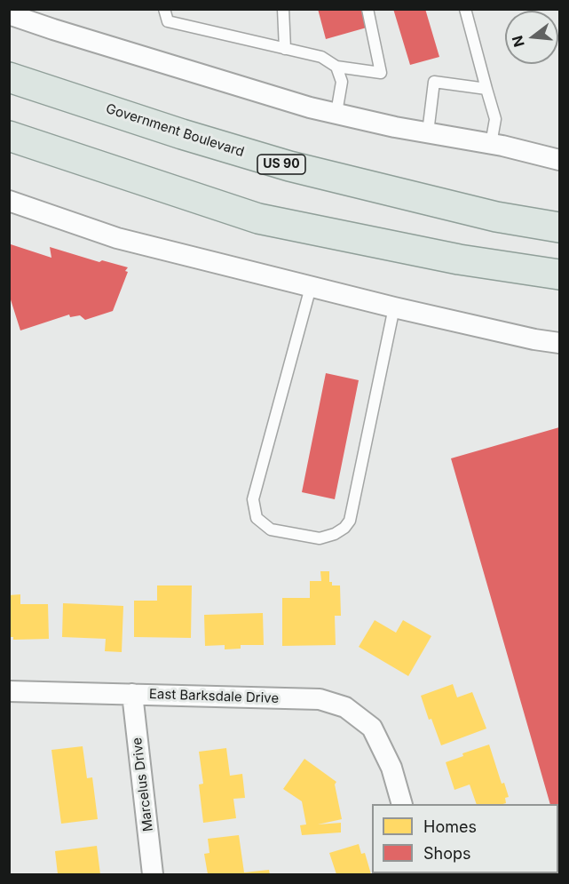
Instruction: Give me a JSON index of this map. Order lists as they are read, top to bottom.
{
  "streets": {
    "main road": ["Government Boulevard", "US 90"],
    "street": ["East Barksdale Drive", "Marcelus Drive"]
  },
  "crossings": [
    ["East Barksdale Drive", "Marcelus Drive"]
  ],
  "legend": ["Homes", "Shops"],
  "north": "left"
}
